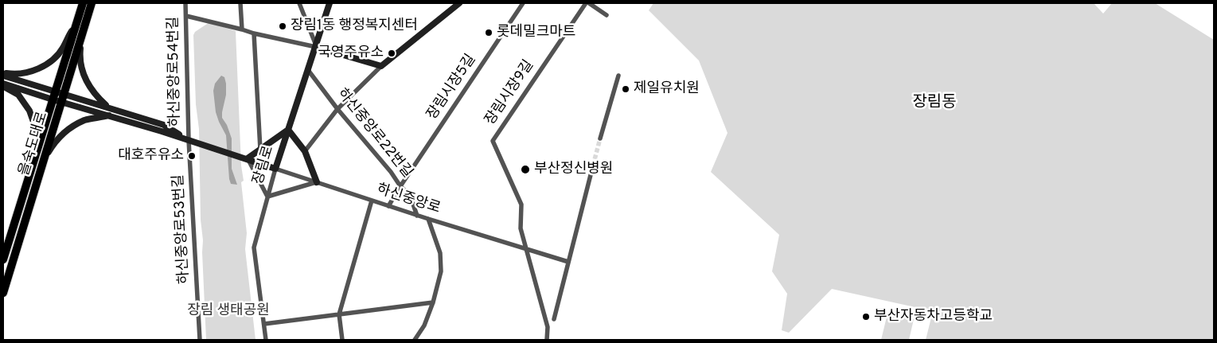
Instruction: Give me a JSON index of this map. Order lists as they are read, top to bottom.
{
  "streets": {
    "highway": ["을숙도대로"],
    "street": [
      "하신중앙로54번길",
      "장림시장5길",
      "장림시장9길",
      "하신중앙로22번길",
      "장림로",
      "하신중앙로",
      "하신중앙로53번길"
    ]
  },
  "crossings": [
    ["하신중앙로54번길", "하신중앙로"],
    ["하신중앙로54번길", "하신중앙로53번길"],
    ["장림시장5길", "하신중앙로22번길"],
    ["장림시장5길", "하신중앙로"],
    ["장림시장9길", "하신중앙로"],
    ["하신중앙로22번길", "장림로"],
    ["하신중앙로22번길", "하신중앙로"],
    ["장림로", "하신중앙로"],
    ["하신중앙로", "하신중앙로53번길"]
  ],
  "districts": ["장림동"],
  "parks": ["장림 생태공원"],
  "places": [
    "장림1동 행정복지센터",
    "롯데밀크마트",
    "국영주유소",
    "제일유치원",
    "대호주유소",
    "부산정신병원",
    "부산자동차고등학교"
  ]
}
